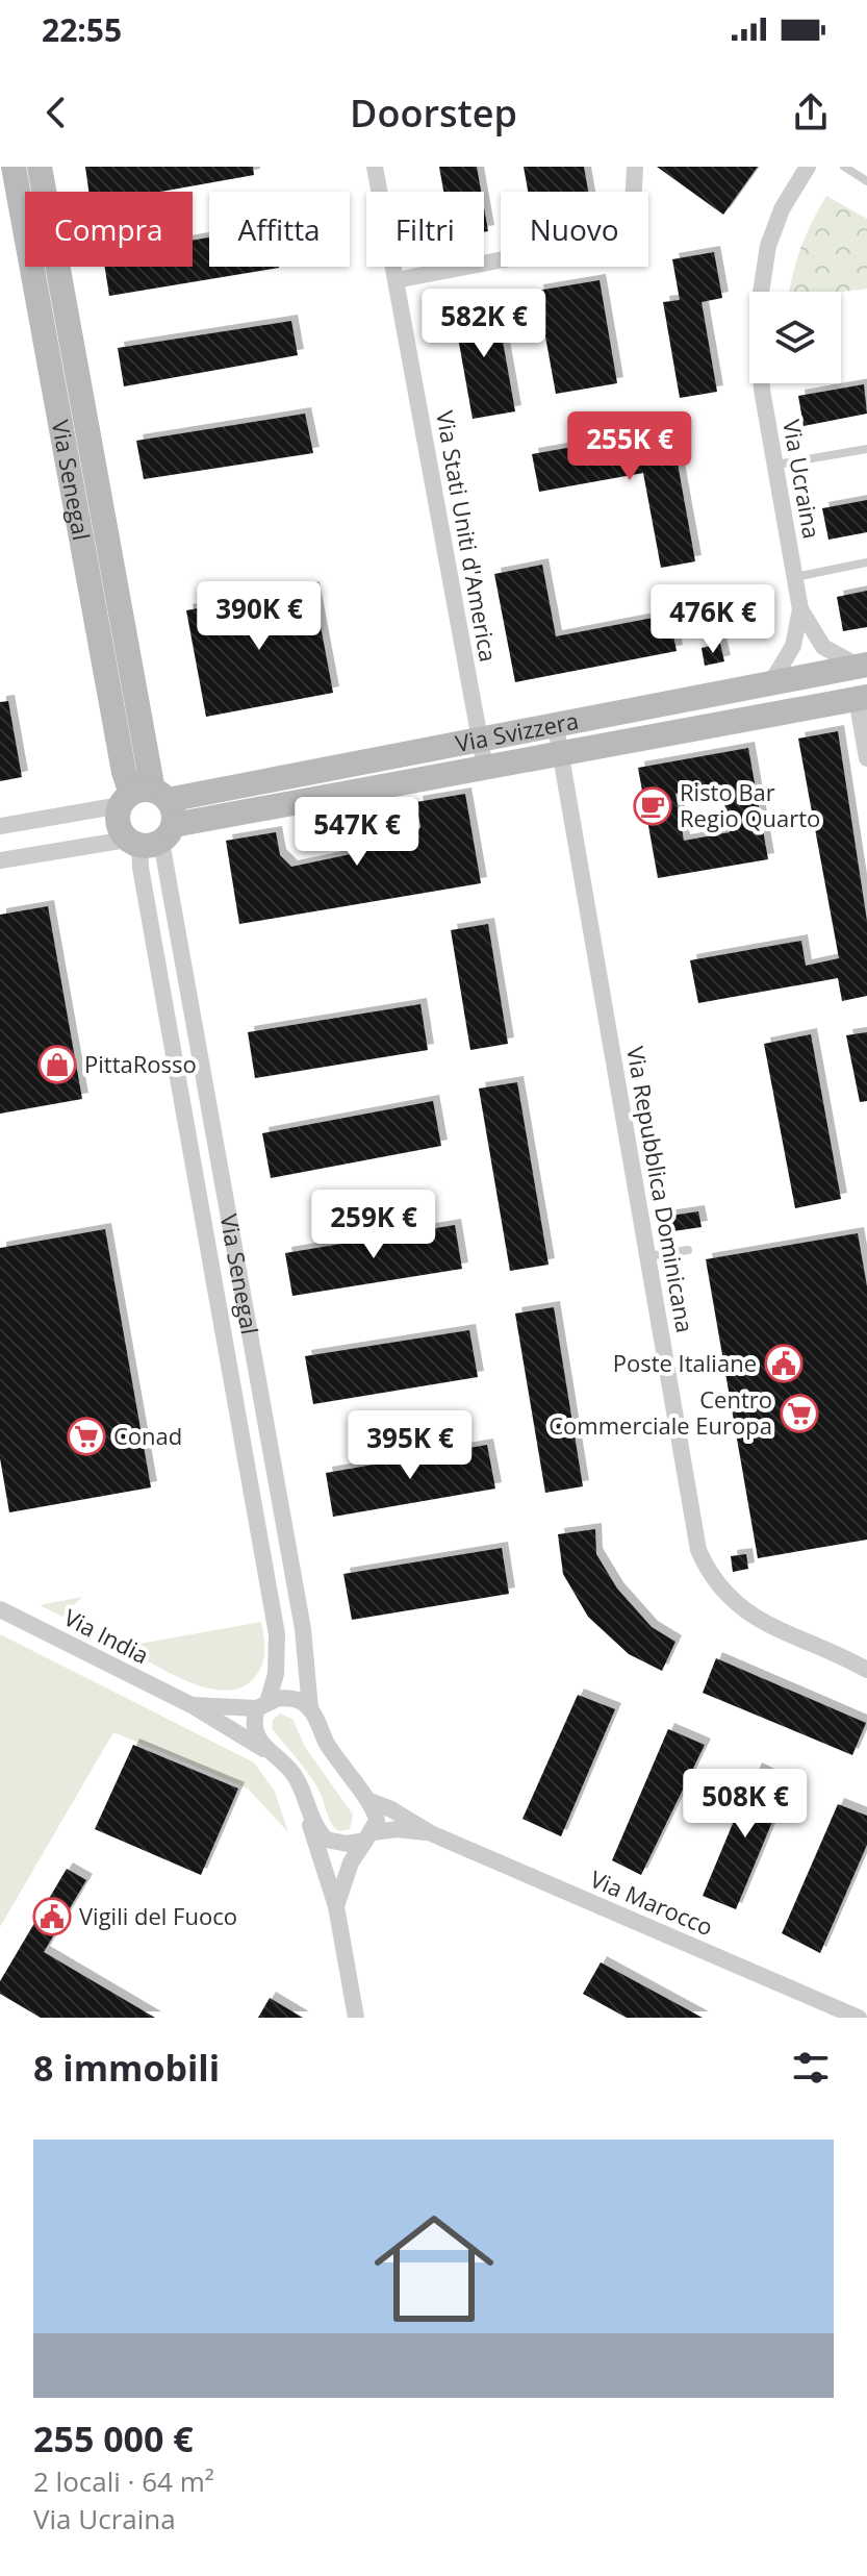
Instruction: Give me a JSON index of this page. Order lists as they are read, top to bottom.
{
  "streets": {
    "main road": ["Via Senegal", "Via Svizzera"],
    "street": [
      "Via Ucraina",
      "Via Stati Uniti d'America",
      "Via Repubblica Dominicana",
      "Via India",
      "Via Marocco"
    ]
  },
  "crossings": [
    ["Via Ucraina", "Via Svizzera"],
    ["Via Senegal", "Via Svizzera"],
    ["Via Senegal", "Via India"],
    ["Via Stati Uniti d'America", "Via Svizzera"],
    ["Via Svizzera", "Via Repubblica Dominicana"],
    ["Via India", "Via Marocco"]
  ],
  "places": {
    "cafe": ["Risto Bar Regio Quarto"],
    "shop": ["PittaRosso"],
    "public building": ["Poste Italiane", "Vigili del Fuoco"],
    "supermarket": ["Centro Commerciale Europa", "Conad"]
  },
  "page": {
    "status": "22:55",
    "header": "Doorstep",
    "chip": [
      "Compra",
      "Affitta",
      "Filtri",
      "Nuovo"
    ],
    "price": [
      "582K €",
      "255K €",
      "390K €",
      "476K €",
      "547K €",
      "259K €",
      "395K €",
      "508K €"
    ],
    "heading": "8 immobili",
    "list": [
      {
        "name": "255 000 €",
        "note": "2 locali · 64 m² · Via Ucraina"
      }
    ]
  }
}
